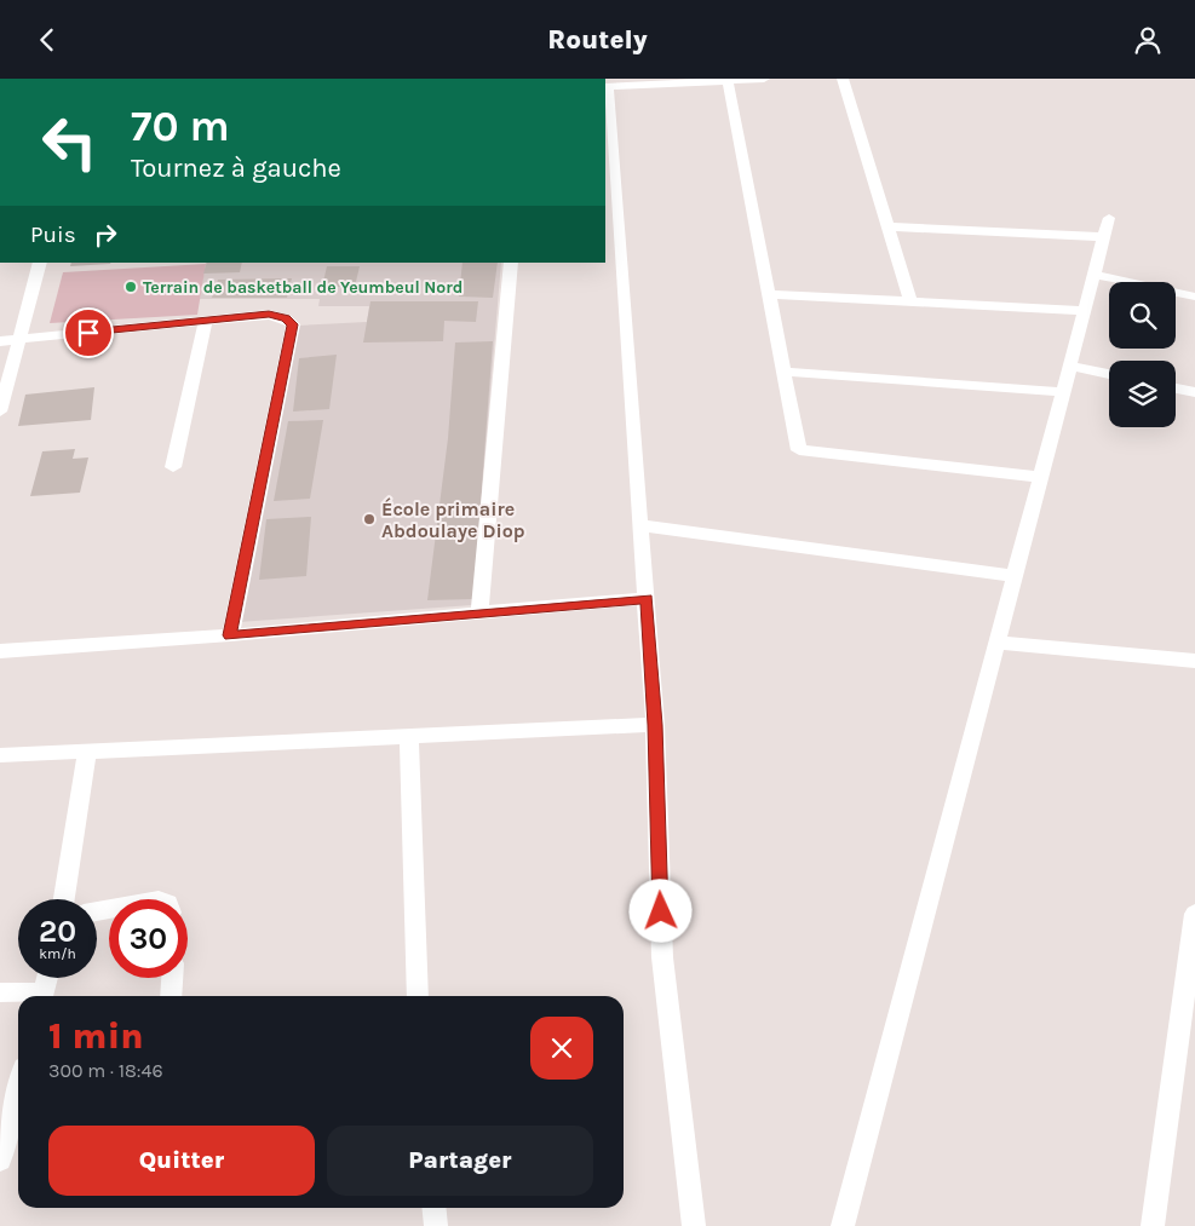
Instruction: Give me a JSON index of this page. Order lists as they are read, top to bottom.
{
  "places": ["Terrain de basketball de Yeumbeul Nord", "École primaire Abdoulaye Diop"],
  "page": {
    "header": "Routely",
    "turn": ["70 m", "Tournez à gauche"],
    "then": "Puis",
    "speed": "20 km/h",
    "limit": "30",
    "heading": ["1 min", "300 m · 18:46"],
    "buttons": ["Quitter", "Partager"]
  }
}
